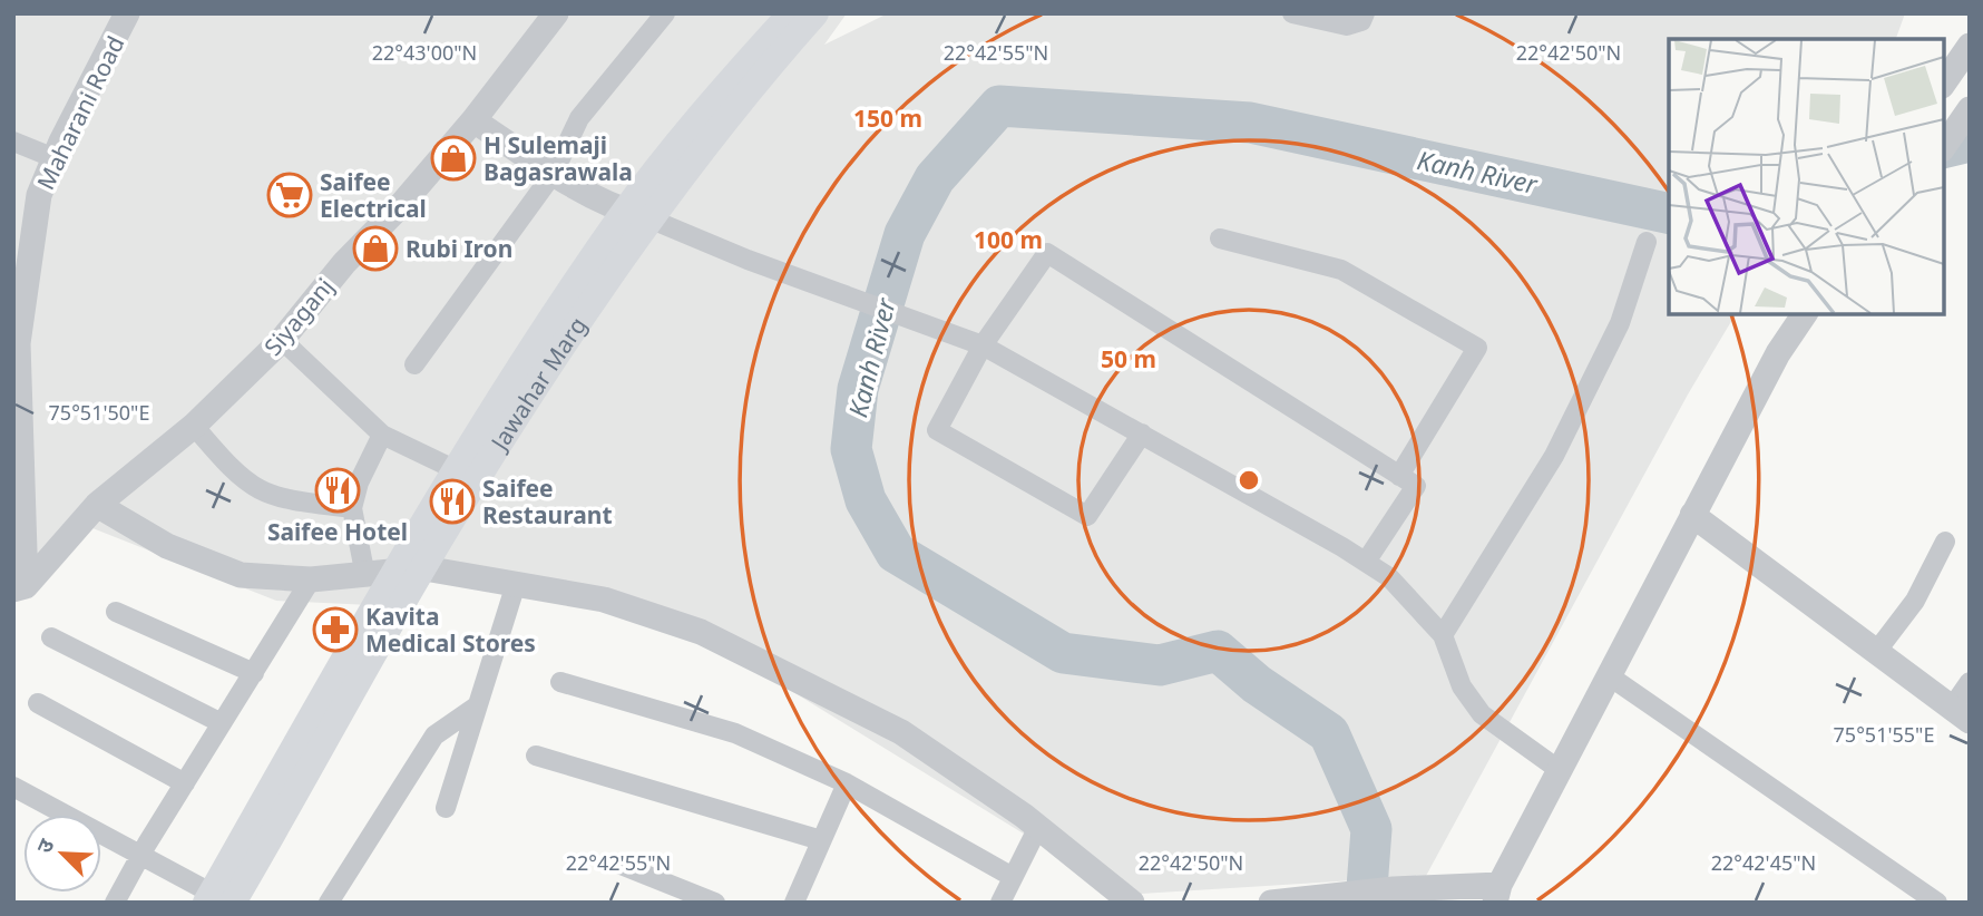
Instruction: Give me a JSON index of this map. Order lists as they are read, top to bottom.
{
  "streets": {
    "main road": ["Jawahar Marg"],
    "street": ["Maharani Road", "Siyaganj"]
  },
  "crossings": [
    ["Maharani Road", "Siyaganj"]
  ],
  "water": ["Kanh River"],
  "places": {
    "shop": ["H Sulemaji Bagasrawala", "Rubi Iron"],
    "supermarket": ["Saifee Electrical"],
    "restaurant": ["Saifee Hotel", "Saifee Restaurant"],
    "pharmacy": ["Kavita Medical Stores"]
  },
  "north": "top left",
  "coordinates": [
    "22°43'00\"N",
    "22°42'55\"N",
    "22°42'50\"N",
    "75°51'50\"E",
    "75°51'55\"E",
    "22°42'45\"N"
  ],
  "rings": ["150 m", "100 m", "50 m"]
}
